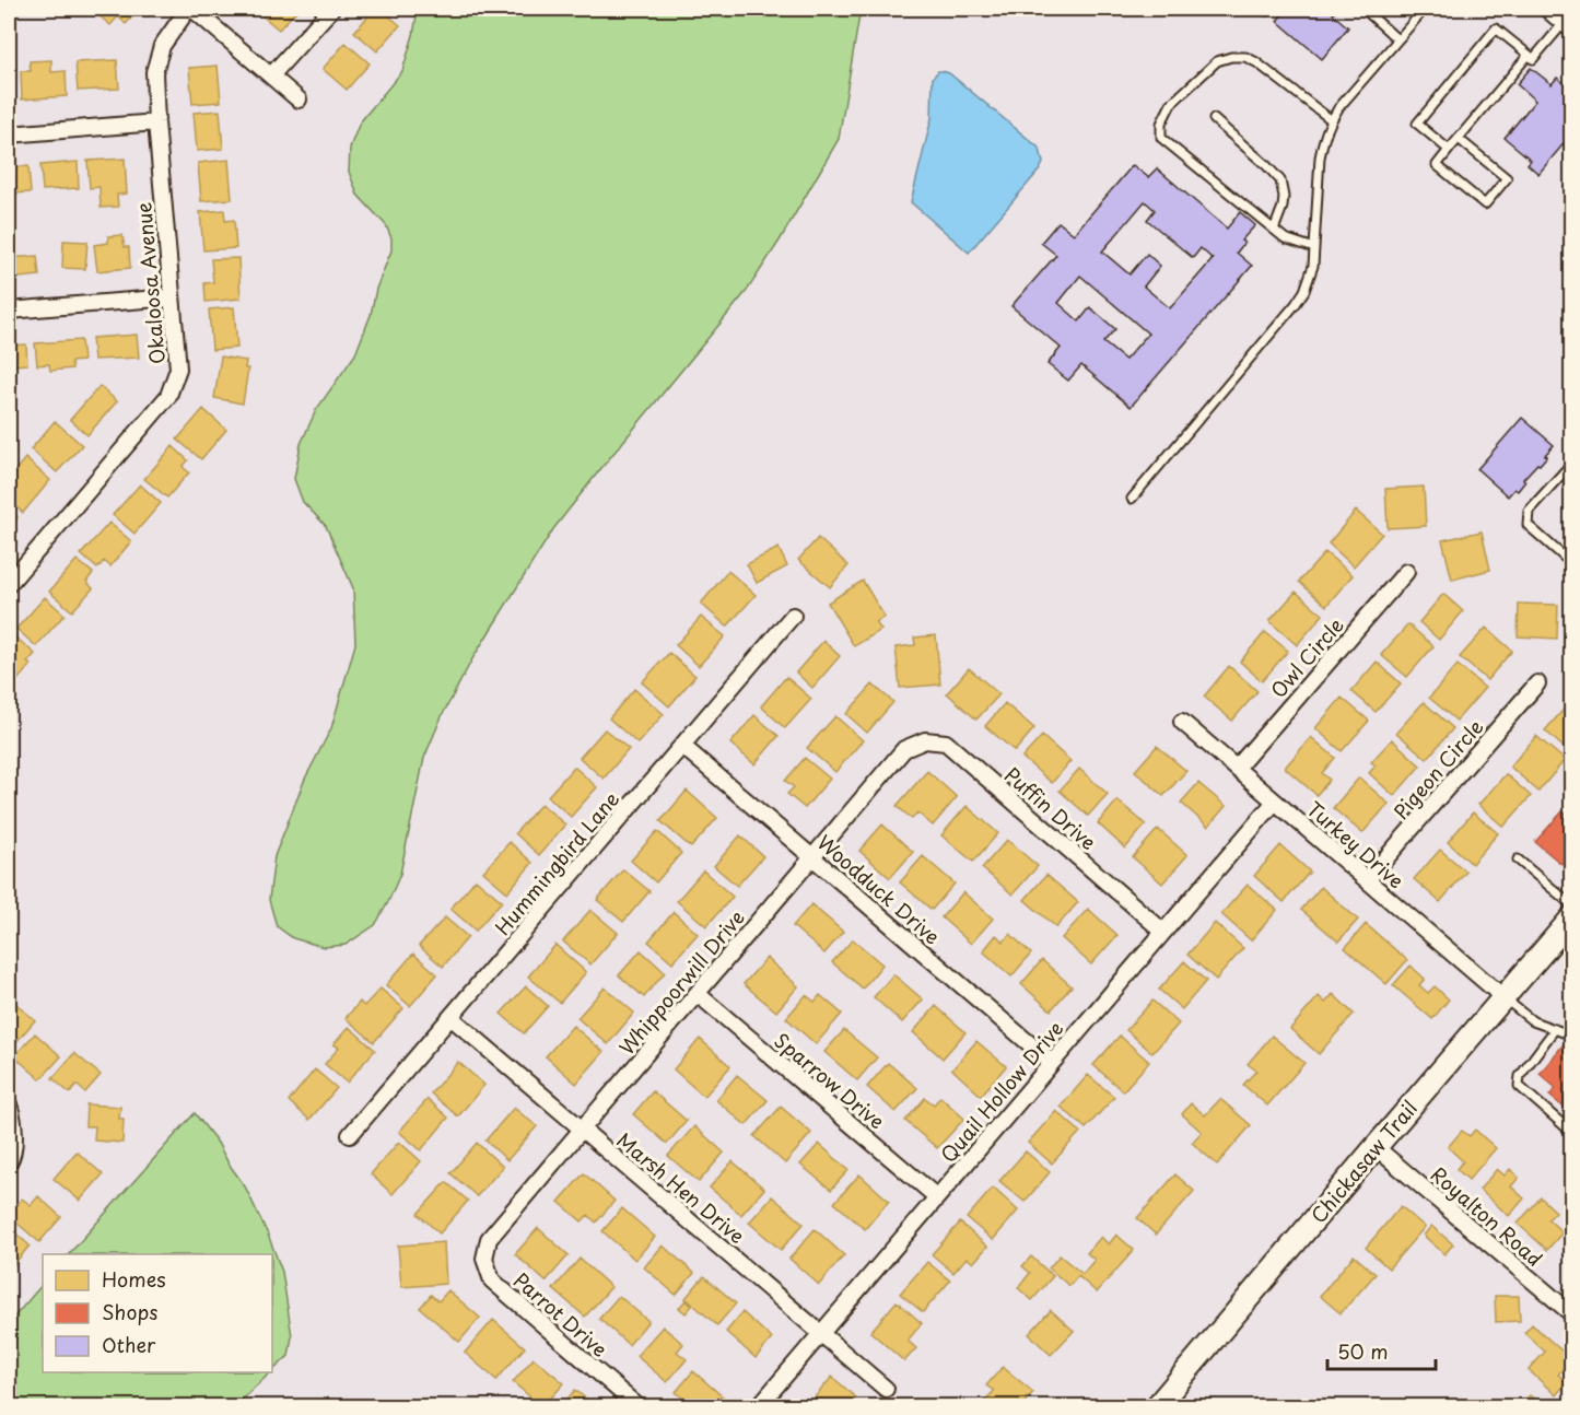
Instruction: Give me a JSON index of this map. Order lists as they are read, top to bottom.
{
  "streets": {
    "street": [
      "Okaloosa Avenue",
      "Owl Circle",
      "Pigeon Circle",
      "Puffin Drive",
      "Turkey Drive",
      "Hummingbird Lane",
      "Woodduck Drive",
      "Whippoorwill Drive",
      "Sparrow Drive",
      "Quail Hollow Drive",
      "Chickasaw Trail",
      "Marsh Hen Drive",
      "Royalton Road",
      "Parrot Drive"
    ]
  },
  "crossings": [
    ["Owl Circle", "Turkey Drive"],
    ["Pigeon Circle", "Turkey Drive"],
    ["Puffin Drive", "Whippoorwill Drive"],
    ["Puffin Drive", "Quail Hollow Drive"],
    ["Turkey Drive", "Quail Hollow Drive"],
    ["Turkey Drive", "Chickasaw Trail"],
    ["Hummingbird Lane", "Woodduck Drive"],
    ["Hummingbird Lane", "Marsh Hen Drive"],
    ["Woodduck Drive", "Whippoorwill Drive"],
    ["Woodduck Drive", "Quail Hollow Drive"],
    ["Whippoorwill Drive", "Sparrow Drive"],
    ["Whippoorwill Drive", "Marsh Hen Drive"],
    ["Whippoorwill Drive", "Parrot Drive"],
    ["Sparrow Drive", "Quail Hollow Drive"],
    ["Quail Hollow Drive", "Marsh Hen Drive"],
    ["Chickasaw Trail", "Royalton Road"]
  ],
  "legend": ["Homes", "Shops", "Other"],
  "scale_bar": "50 m"
}
